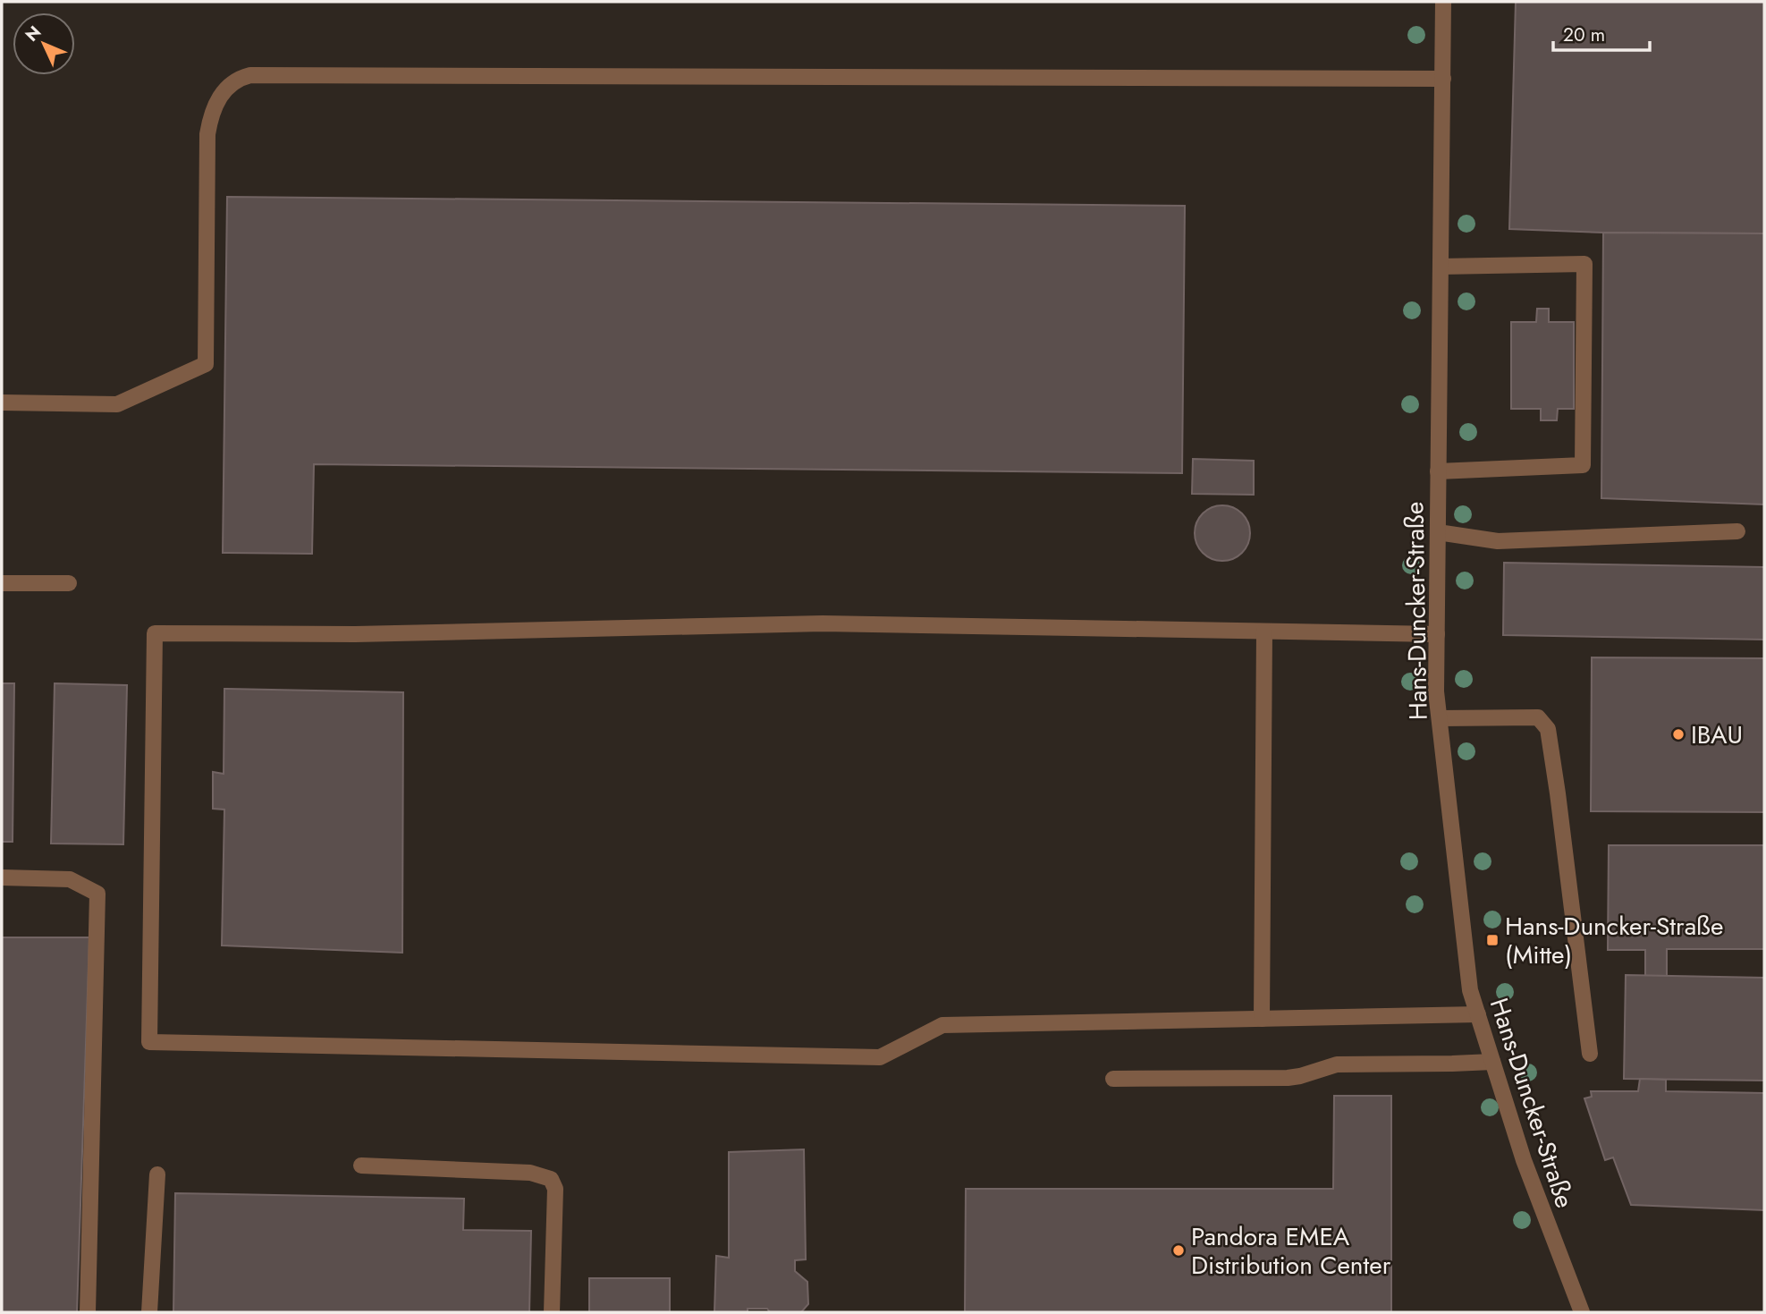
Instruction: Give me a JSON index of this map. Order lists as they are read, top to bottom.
{
  "streets": {
    "street": ["Hans-Duncker-Straße"]
  },
  "places": {
    "other": ["IBAU", "Pandora EMEA Distribution Center"],
    "transit": ["Hans-Duncker-Straße (Mitte)"]
  },
  "scale_bar": "20 m",
  "north": "top left"
}
